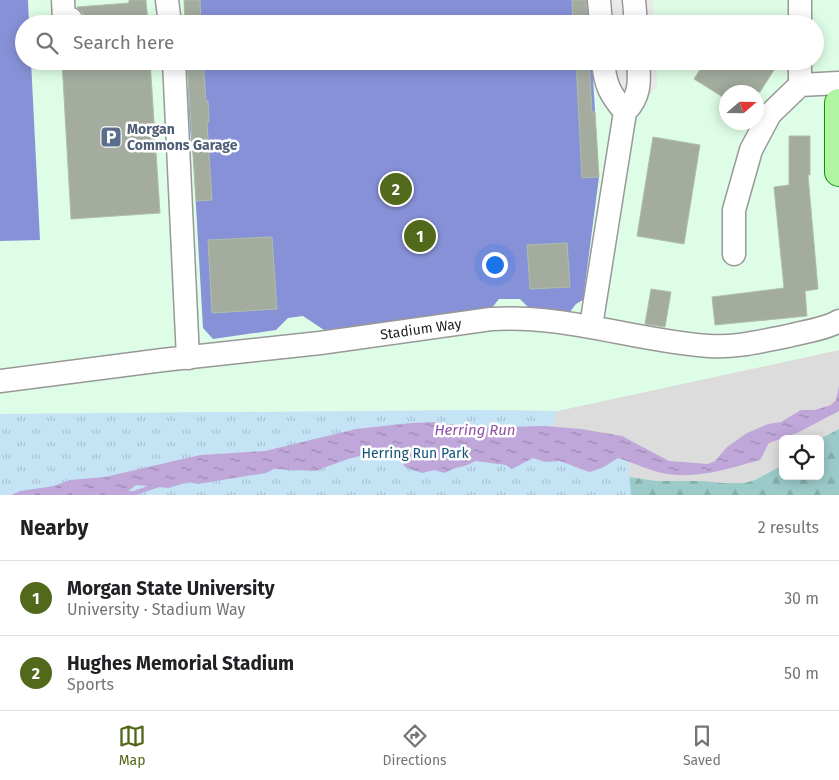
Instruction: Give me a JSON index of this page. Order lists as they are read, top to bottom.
{
  "streets": {
    "street": ["Stadium Way"]
  },
  "water": ["Herring Run"],
  "parks": ["Herring Run Park"],
  "places": {
    "parking": ["Morgan Commons Garage"]
  },
  "north": "right",
  "page": {
    "search": "Search here",
    "pins": ["2", "1"],
    "heading": ["Nearby", "2 results"],
    "list": [
      {
        "mark": "1",
        "name": "Morgan State University",
        "note": "University · Stadium Way",
        "value": "30 m"
      },
      {
        "mark": "2",
        "name": "Hughes Memorial Stadium",
        "note": "Sports",
        "value": "50 m"
      }
    ],
    "nav": ["Map", "Directions", "Saved"]
  }
}
